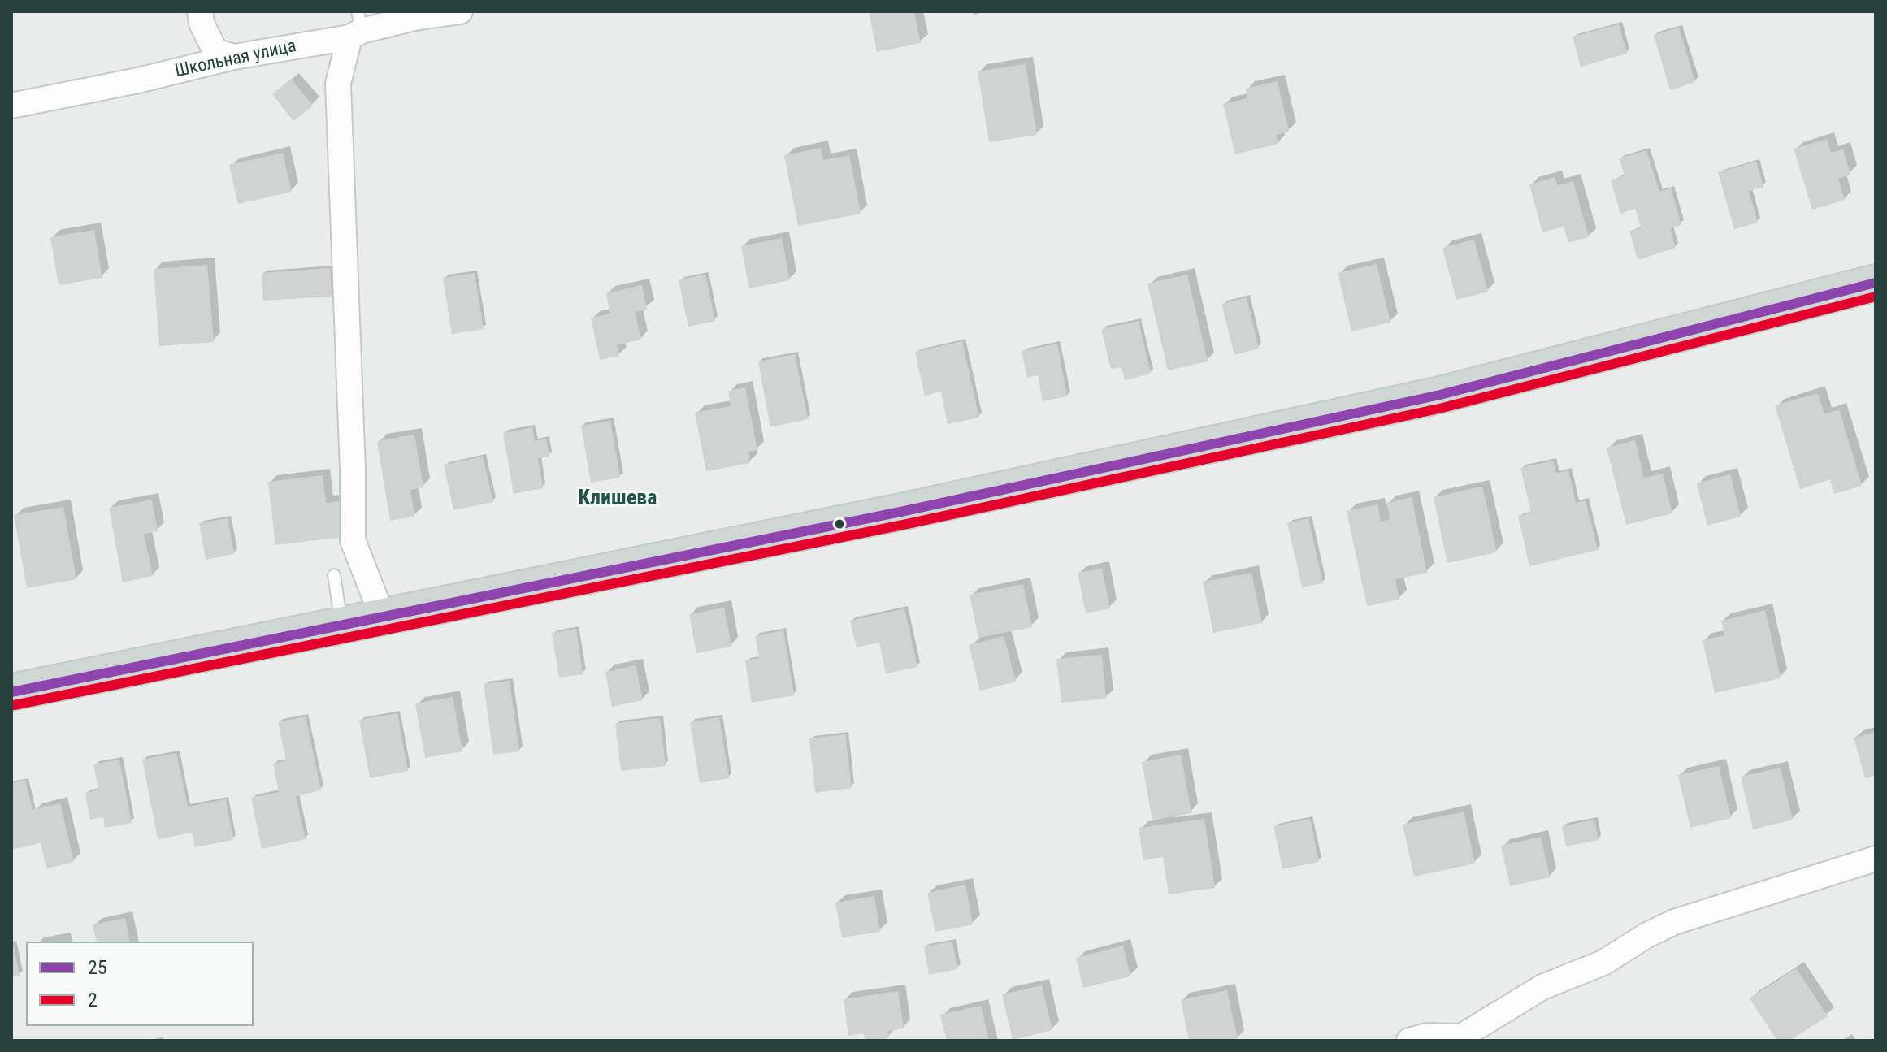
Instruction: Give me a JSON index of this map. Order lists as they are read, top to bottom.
{
  "streets": {
    "street": ["Школьная улица"]
  },
  "districts": ["Клишева"],
  "lines": ["transit line 25", "transit line 2"],
  "legend": ["25", "2"]
}
